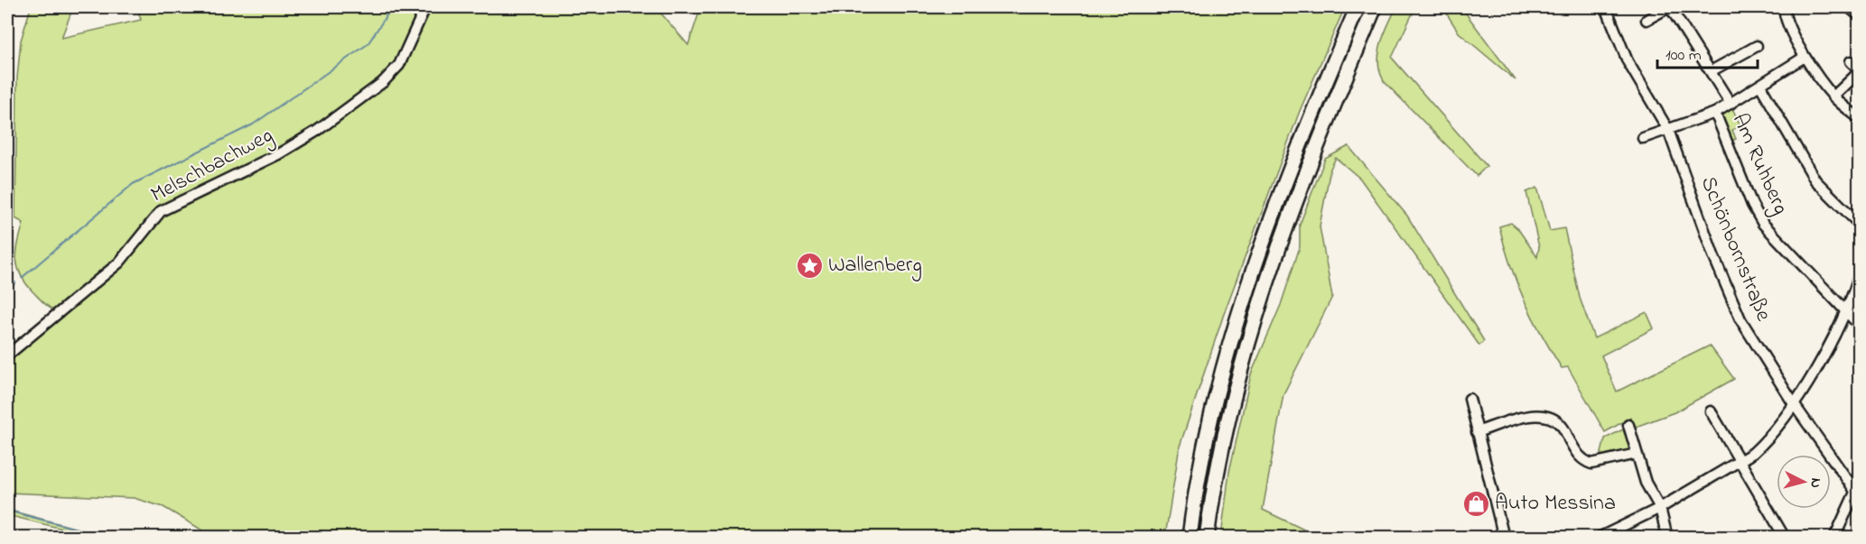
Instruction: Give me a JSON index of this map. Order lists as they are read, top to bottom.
{
  "streets": {
    "street": ["Am Ruhberg", "Melschbachweg", "Schönbornstraße"]
  },
  "places": {
    "place": ["Wallenberg"],
    "shop": ["Auto Messina"]
  },
  "scale_bar": "100 m",
  "north": "right"
}
